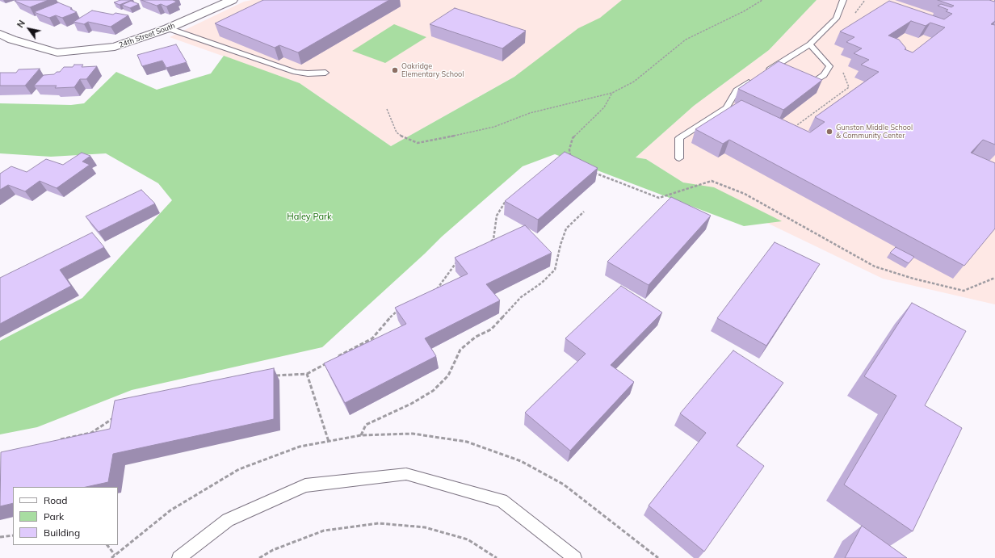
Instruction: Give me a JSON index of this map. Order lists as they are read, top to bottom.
{
  "streets": {
    "street": ["24th Street South"]
  },
  "parks": ["Haley Park"],
  "places": ["Oakridge Elementary School", "Gunston Middle School & Community Center"],
  "legend": ["Road", "Park", "Building"],
  "north": "top left"
}
